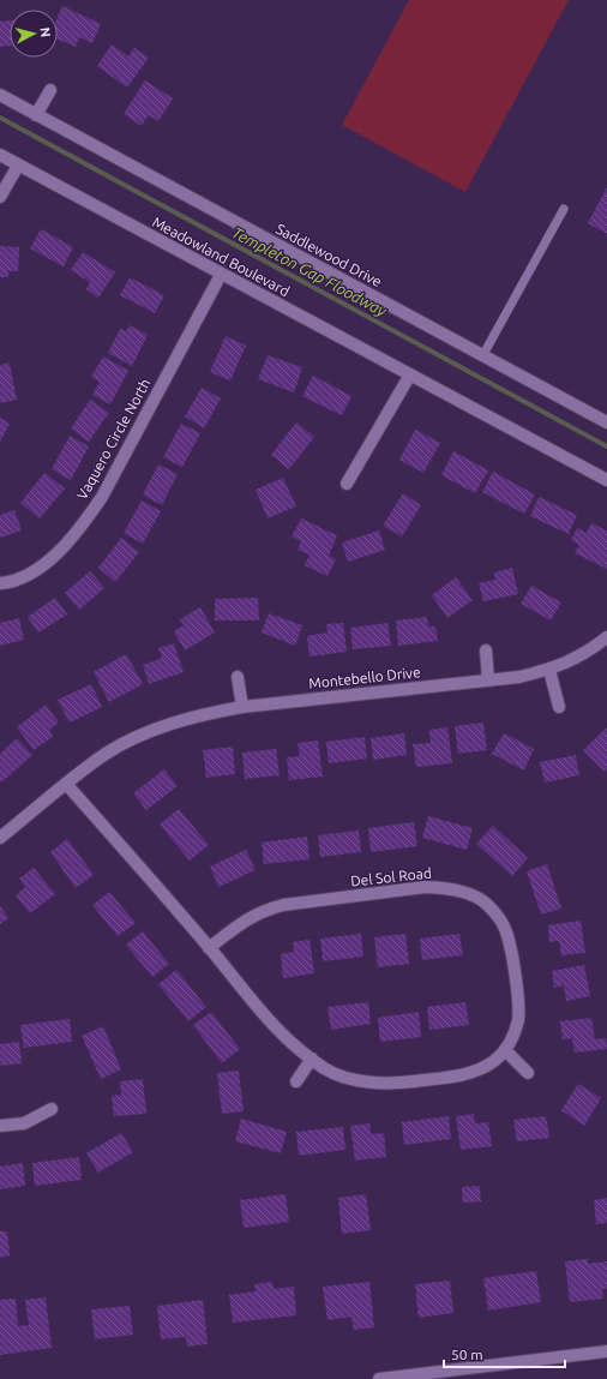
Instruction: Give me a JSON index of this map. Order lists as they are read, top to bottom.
{
  "streets": {
    "street": [
      "Saddlewood Drive",
      "Meadowland Boulevard",
      "Vaquero Circle North",
      "Montebello Drive",
      "Del Sol Road"
    ]
  },
  "crossings": [
    ["Meadowland Boulevard", "Vaquero Circle North"],
    ["Montebello Drive", "Del Sol Road"]
  ],
  "water": ["Templeton Gap Floodway"],
  "scale_bar": "50 m",
  "north": "right"
}
